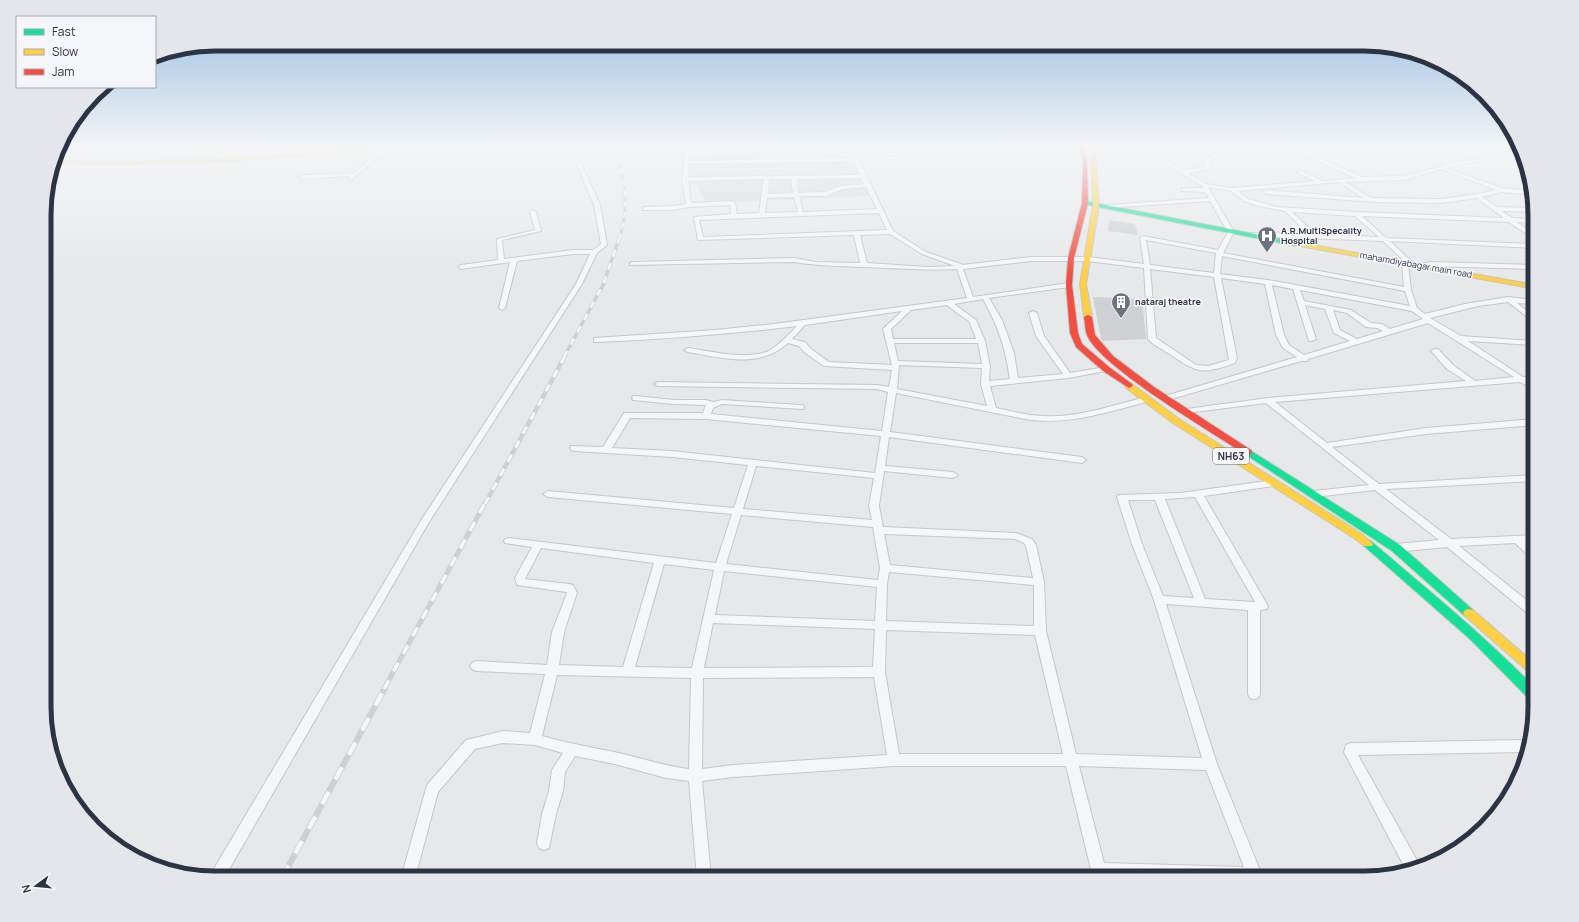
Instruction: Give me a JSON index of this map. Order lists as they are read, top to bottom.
{
  "streets": {
    "main road": ["mahamdiyabagar main road", "NH63"]
  },
  "crossings": [
    ["mahamdiyabagar main road", "NH63"]
  ],
  "places": {
    "hospital": ["A.R.MultiSpecality Hospital"],
    "building": ["nataraj theatre"]
  },
  "legend": ["Fast", "Slow", "Jam"],
  "north": "left"
}
